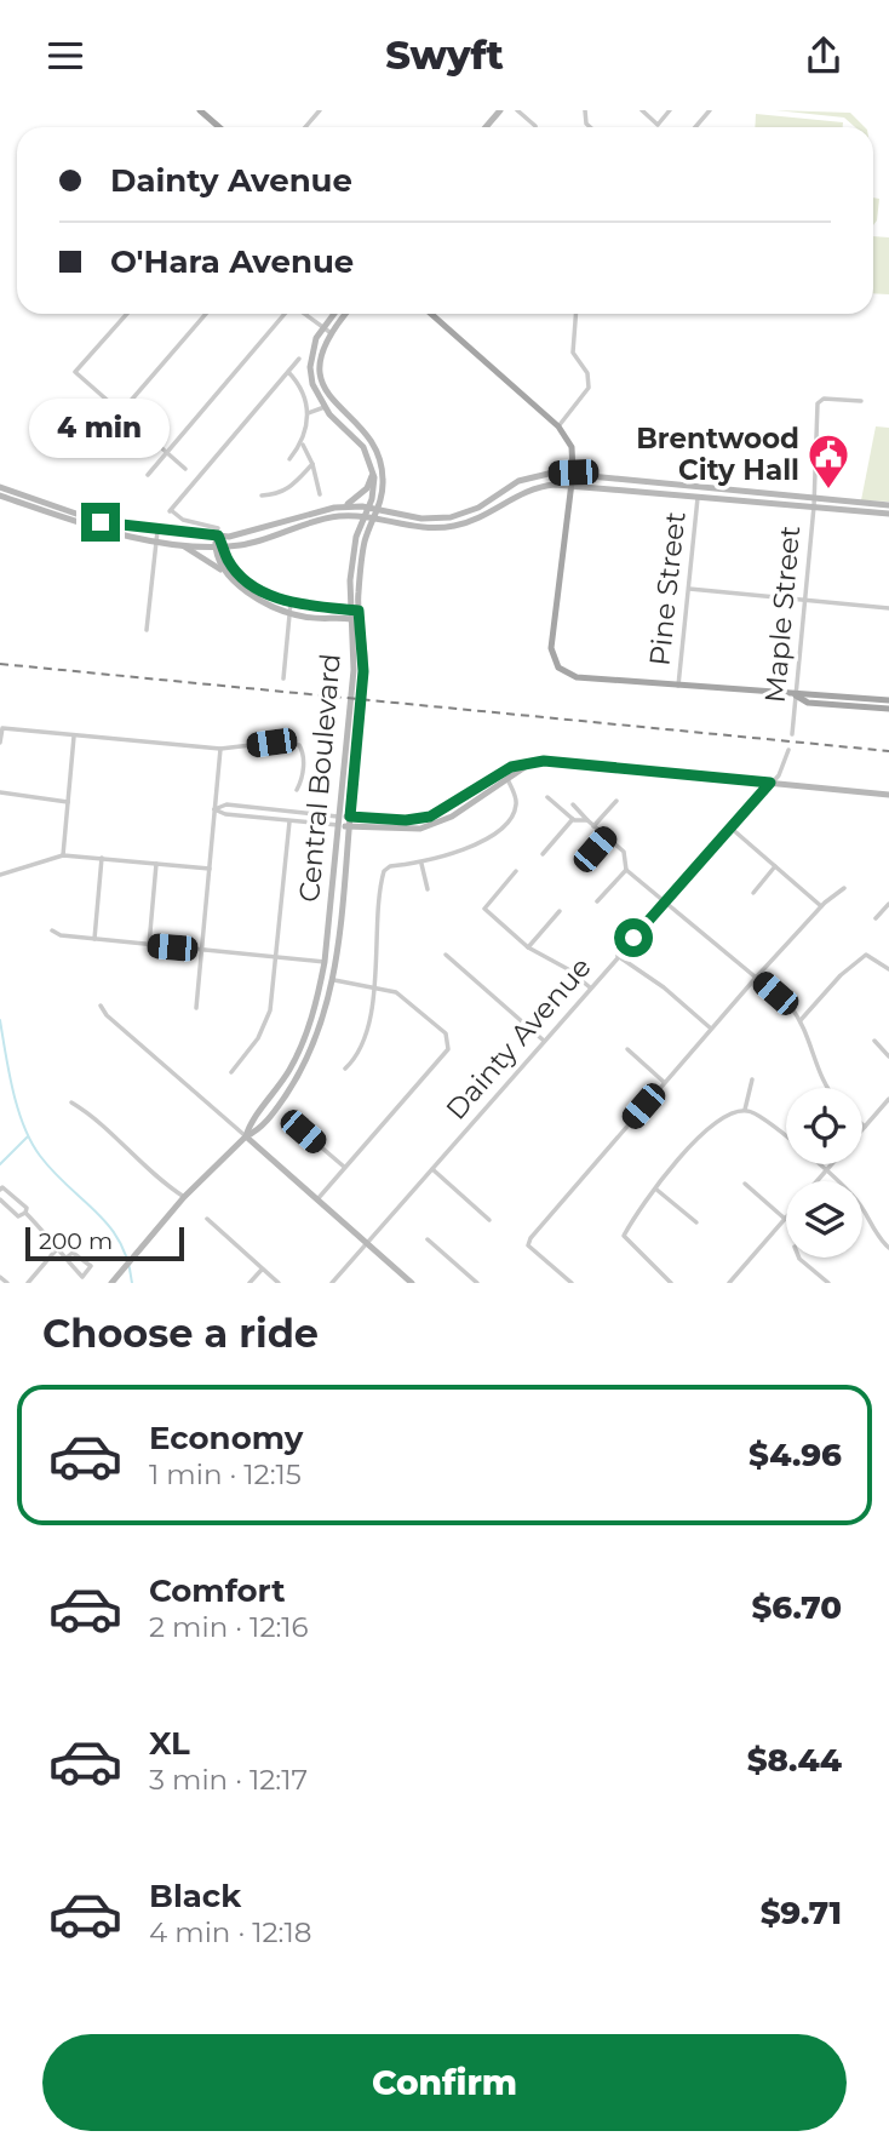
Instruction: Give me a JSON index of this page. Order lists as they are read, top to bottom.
{
  "streets": {
    "street": [
      "Pine Street",
      "Maple Street",
      "Central Boulevard",
      "Dainty Avenue"
    ]
  },
  "places": {
    "public building": ["Brentwood City Hall"]
  },
  "scale_bar": "200 m",
  "page": {
    "header": "Swyft",
    "banner": ["Dainty Avenue", "O'Hara Avenue"],
    "bubble": "4 min",
    "scale": "200 m",
    "heading": "Choose a ride",
    "list": [
      {
        "name": "Economy",
        "note": "1 min · 12:15",
        "value": "$4.96"
      },
      {
        "name": "Comfort",
        "note": "2 min · 12:16",
        "value": "$6.70"
      },
      {
        "name": "XL",
        "note": "3 min · 12:17",
        "value": "$8.44"
      },
      {
        "name": "Black",
        "note": "4 min · 12:18",
        "value": "$9.71"
      }
    ],
    "buttons": "Confirm"
  }
}
